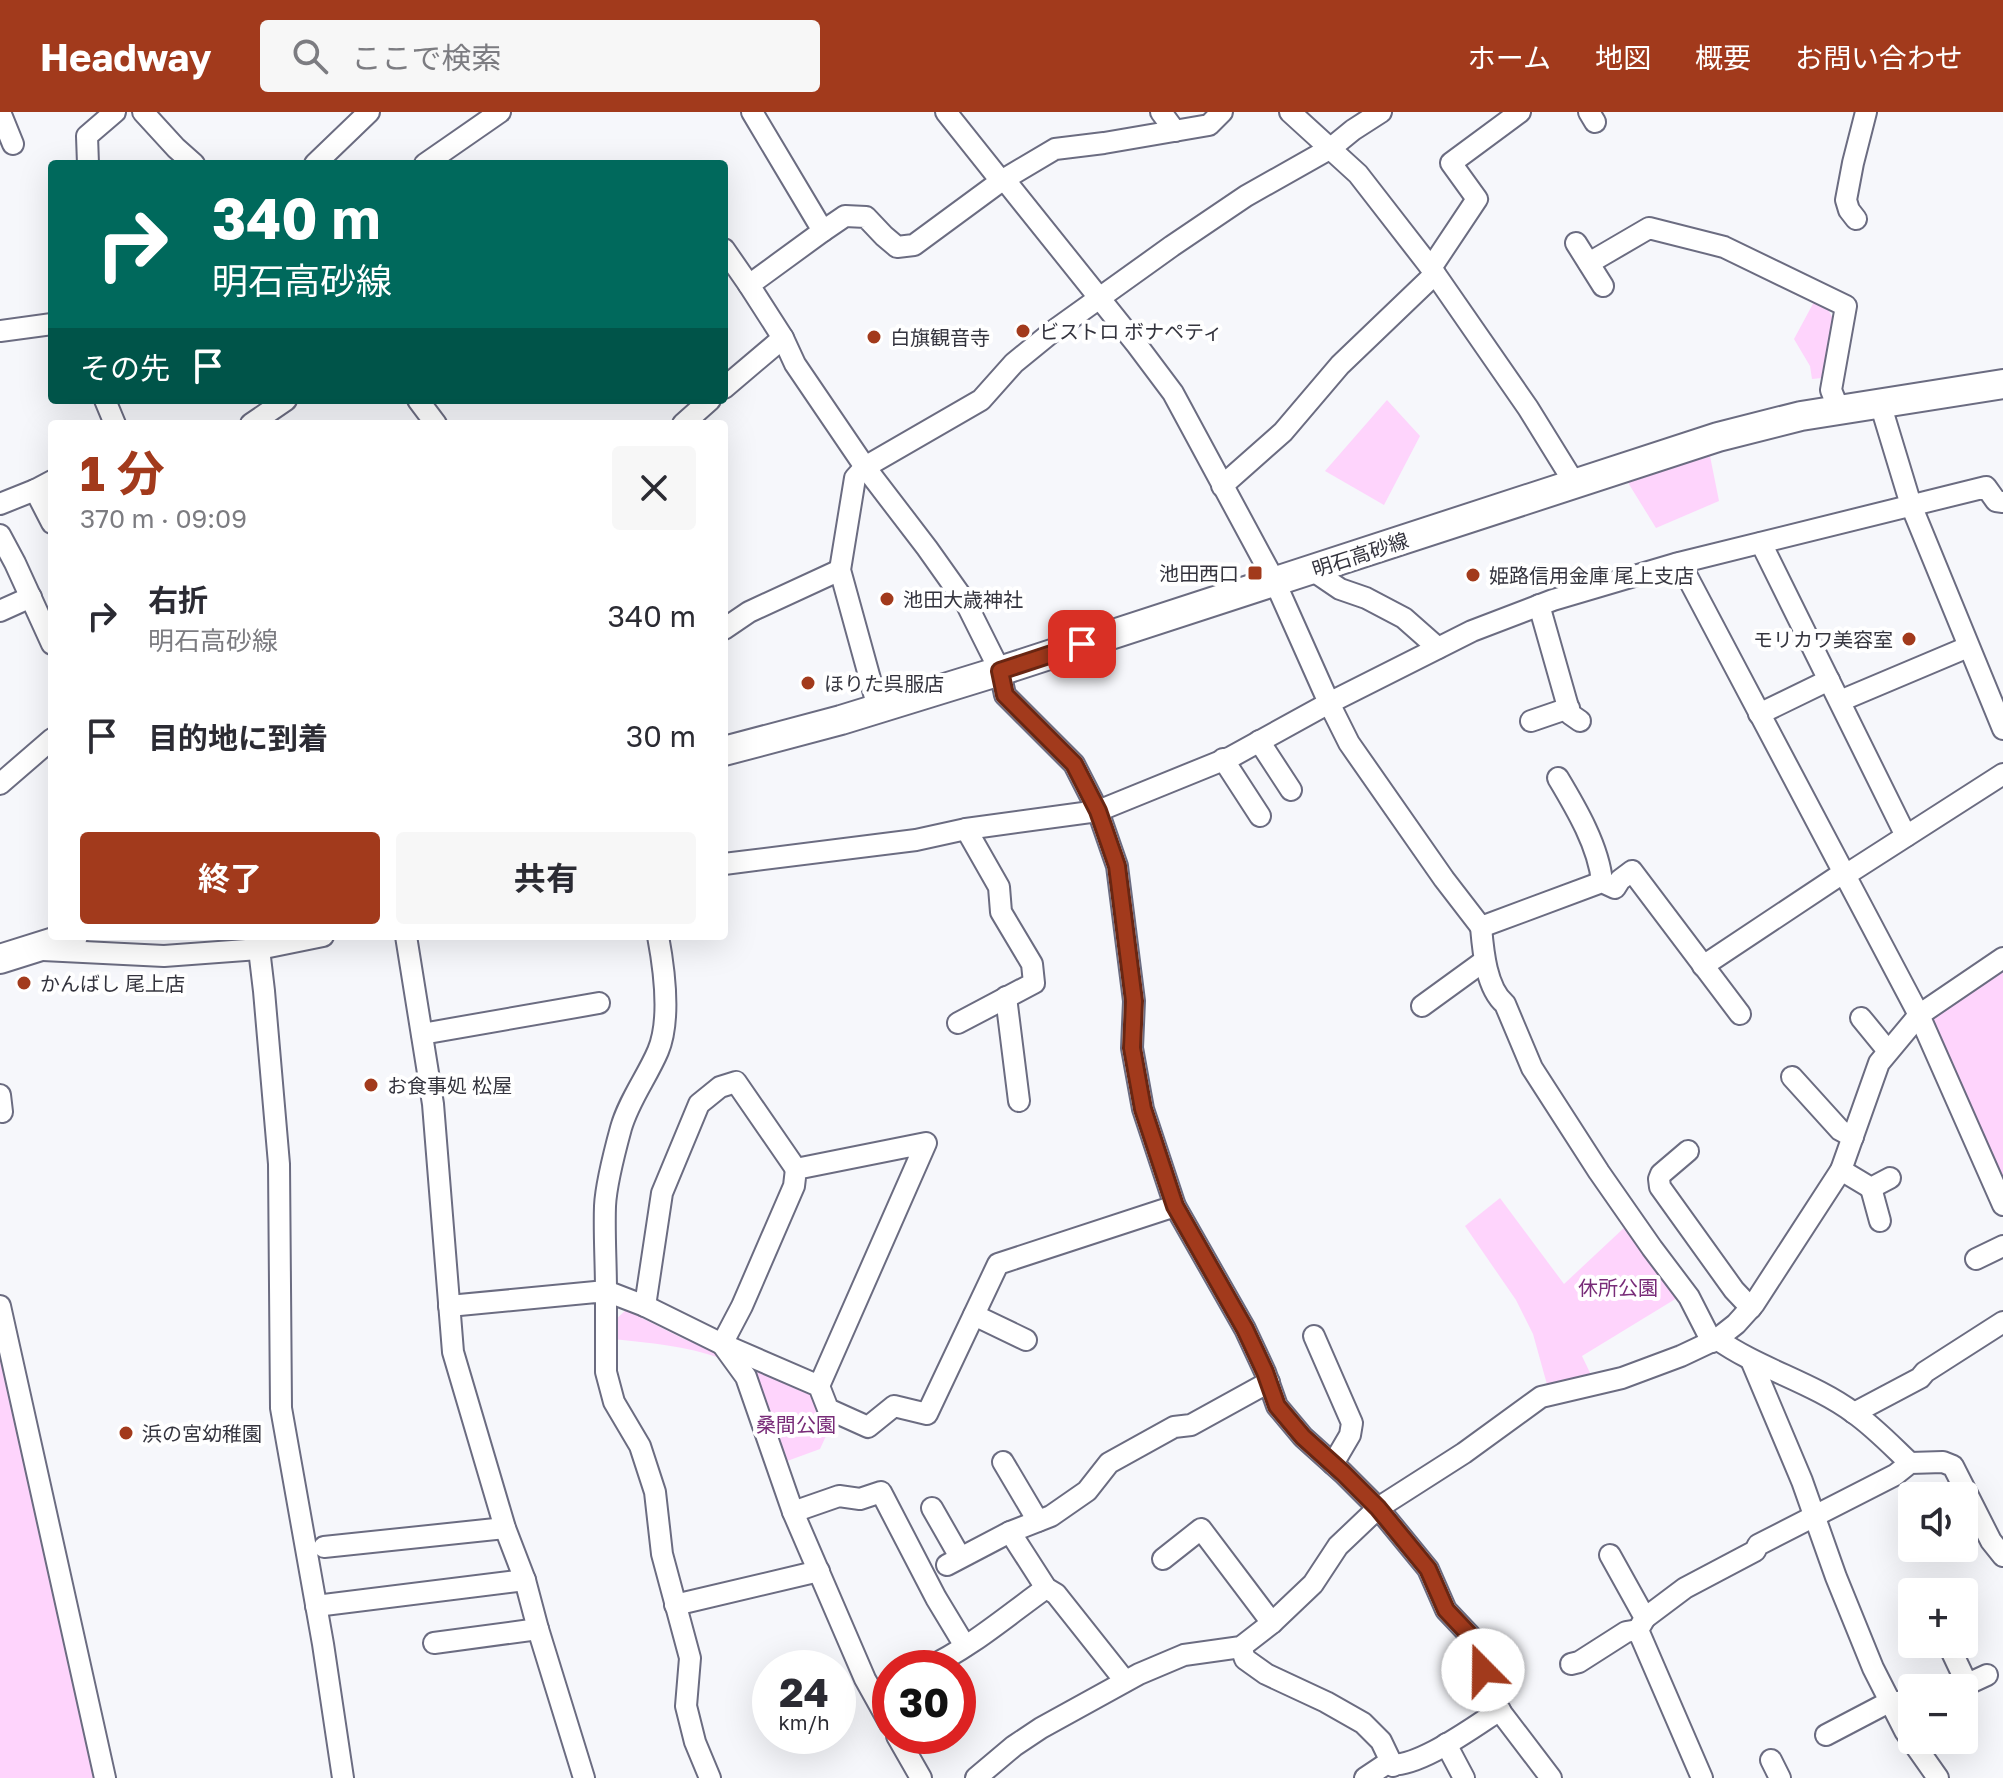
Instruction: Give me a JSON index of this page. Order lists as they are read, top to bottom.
{
  "streets": {
    "main road": ["明石高砂線"]
  },
  "parks": ["休所公園", "桑間公園"],
  "places": {
    "other": [
      "ビストロ ボナペティ",
      "白旗観音寺",
      "姫路信用金庫 尾上支店",
      "池田大歳神社",
      "モリカワ美容室",
      "ほりた呉服店",
      "かんばし 尾上店",
      "お食事処 松屋",
      "浜の宮幼稚園"
    ],
    "transit": ["池田西口"]
  },
  "page": {
    "header": "Headway",
    "search": "ここで検索",
    "nav": [
      "ホーム",
      "地図",
      "概要",
      "お問い合わせ"
    ],
    "turn": ["340 m", "明石高砂線"],
    "then": "その先",
    "heading": ["1 分", "370 m · 09:09"],
    "list": [
      {
        "name": "右折",
        "note": "明石高砂線",
        "value": "340 m"
      },
      {
        "name": "目的地に到着",
        "value": "30 m"
      }
    ],
    "buttons": ["終了", "共有"],
    "map_buttons": ["+", "−"],
    "speed": "24 km/h",
    "limit": "30"
  }
}
